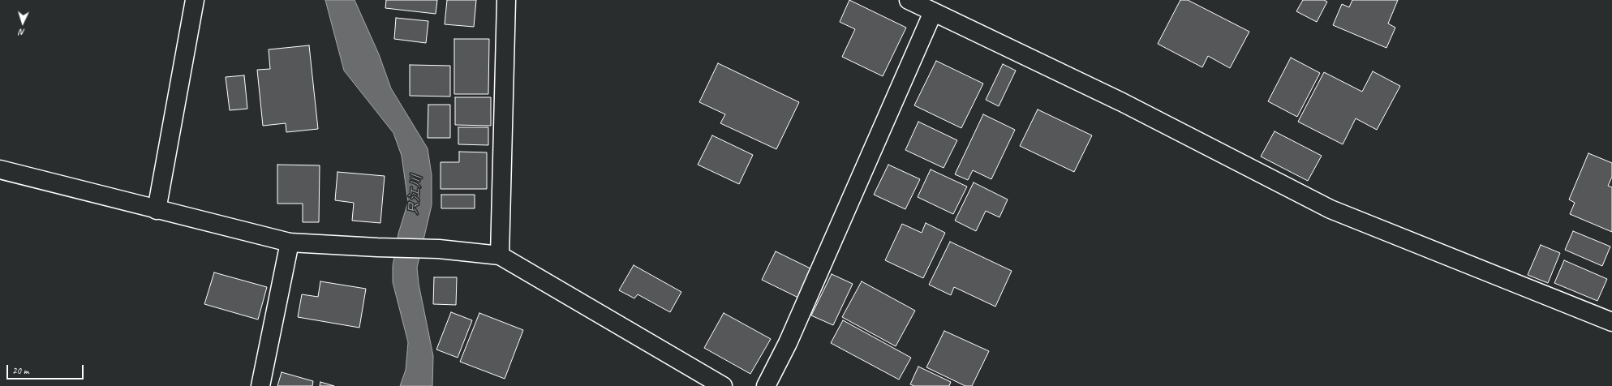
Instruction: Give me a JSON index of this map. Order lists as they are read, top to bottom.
{
  "water": ["只江川"],
  "scale_bar": "20 m",
  "north": "bottom"
}
